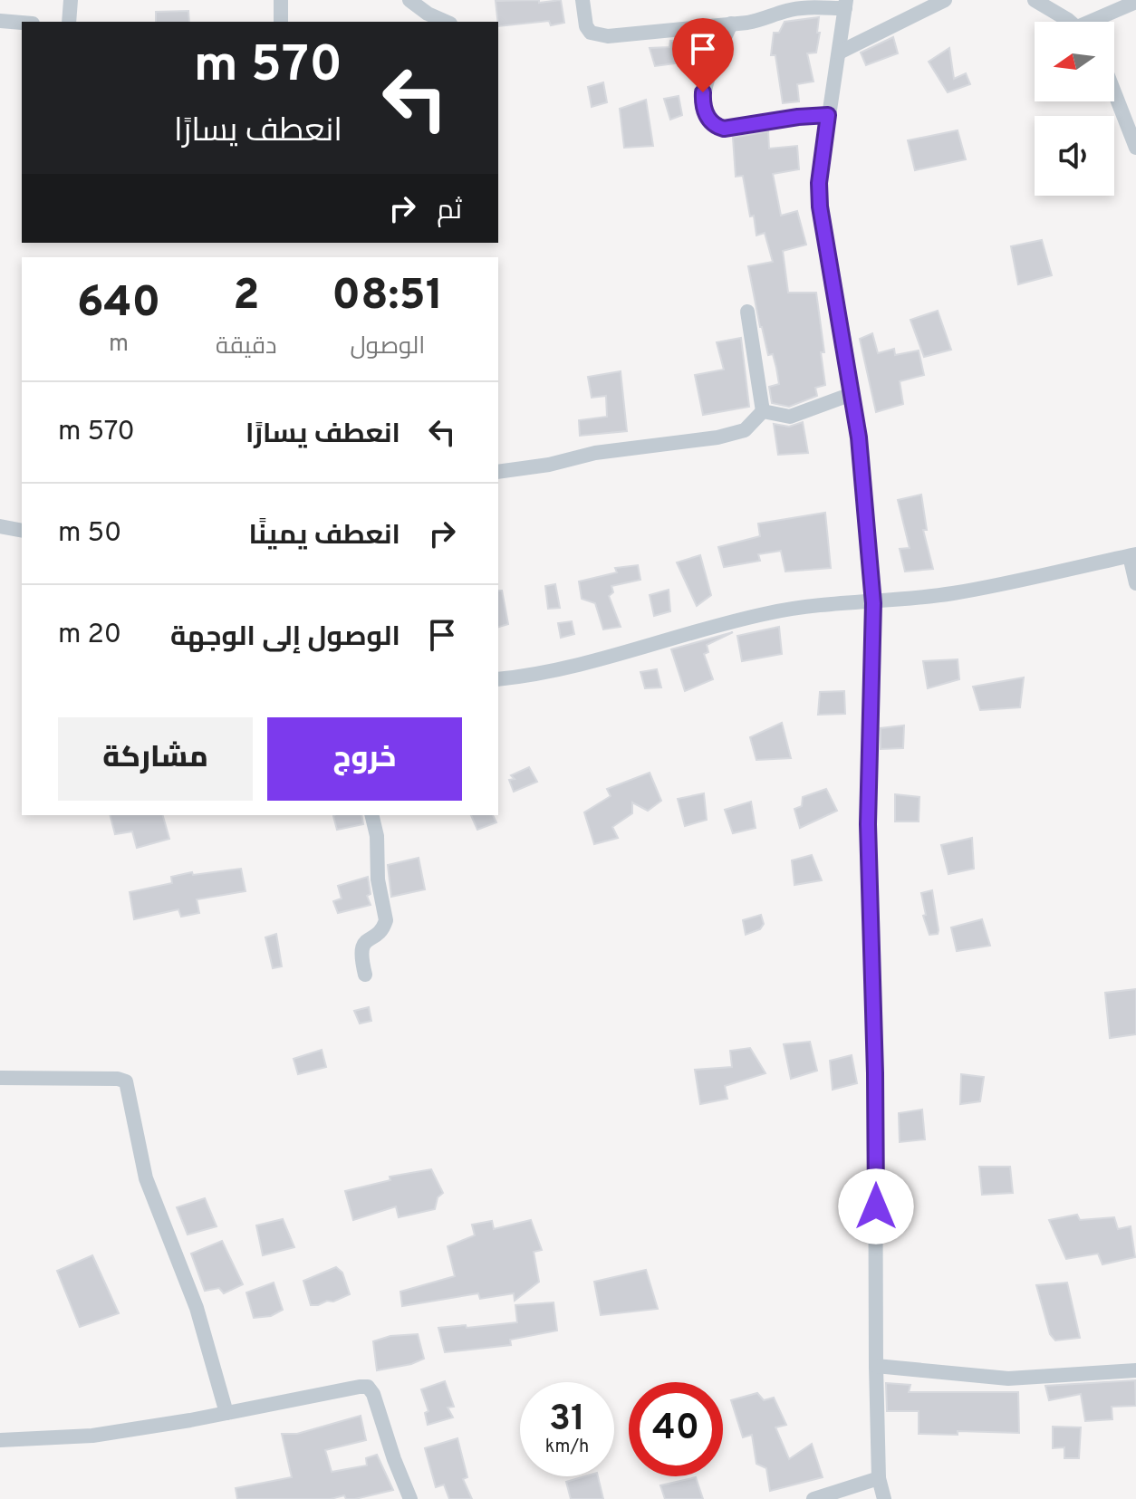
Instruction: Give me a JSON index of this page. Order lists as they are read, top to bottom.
{
  "north": "left",
  "page": {
    "turn": ["570 m", "انعطف يسارًا"],
    "then": "ثم",
    "eta": [
      "08:51",
      "الوصول",
      "2",
      "دقيقة",
      "640",
      "m"
    ],
    "list": [
      {
        "name": "انعطف يسارًا",
        "value": "570 m"
      },
      {
        "name": "انعطف يمينًا",
        "value": "50 m"
      },
      {
        "name": "الوصول إلى الوجهة",
        "value": "20 m"
      }
    ],
    "buttons": ["خروج", "مشاركة"],
    "speed": "31 km/h",
    "limit": "40"
  }
}
